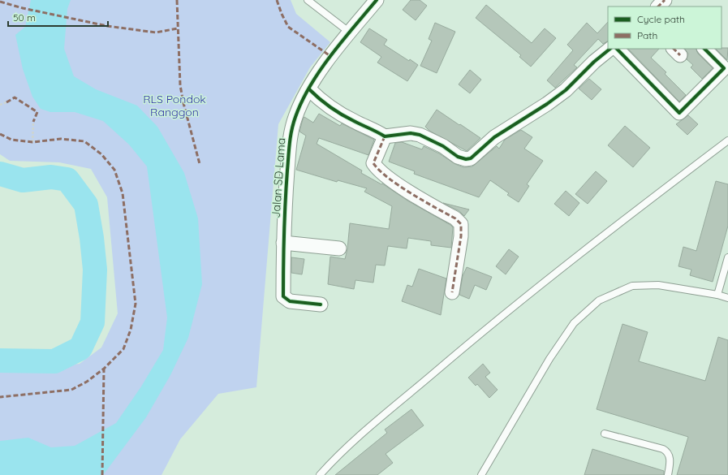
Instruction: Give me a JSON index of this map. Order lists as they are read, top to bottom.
{
  "streets": {
    "street": ["Jalan SD Lama"]
  },
  "parks": ["RLS Pondok Ranggon"],
  "legend": ["Cycle path", "Path"],
  "scale_bar": "50 m"
}
